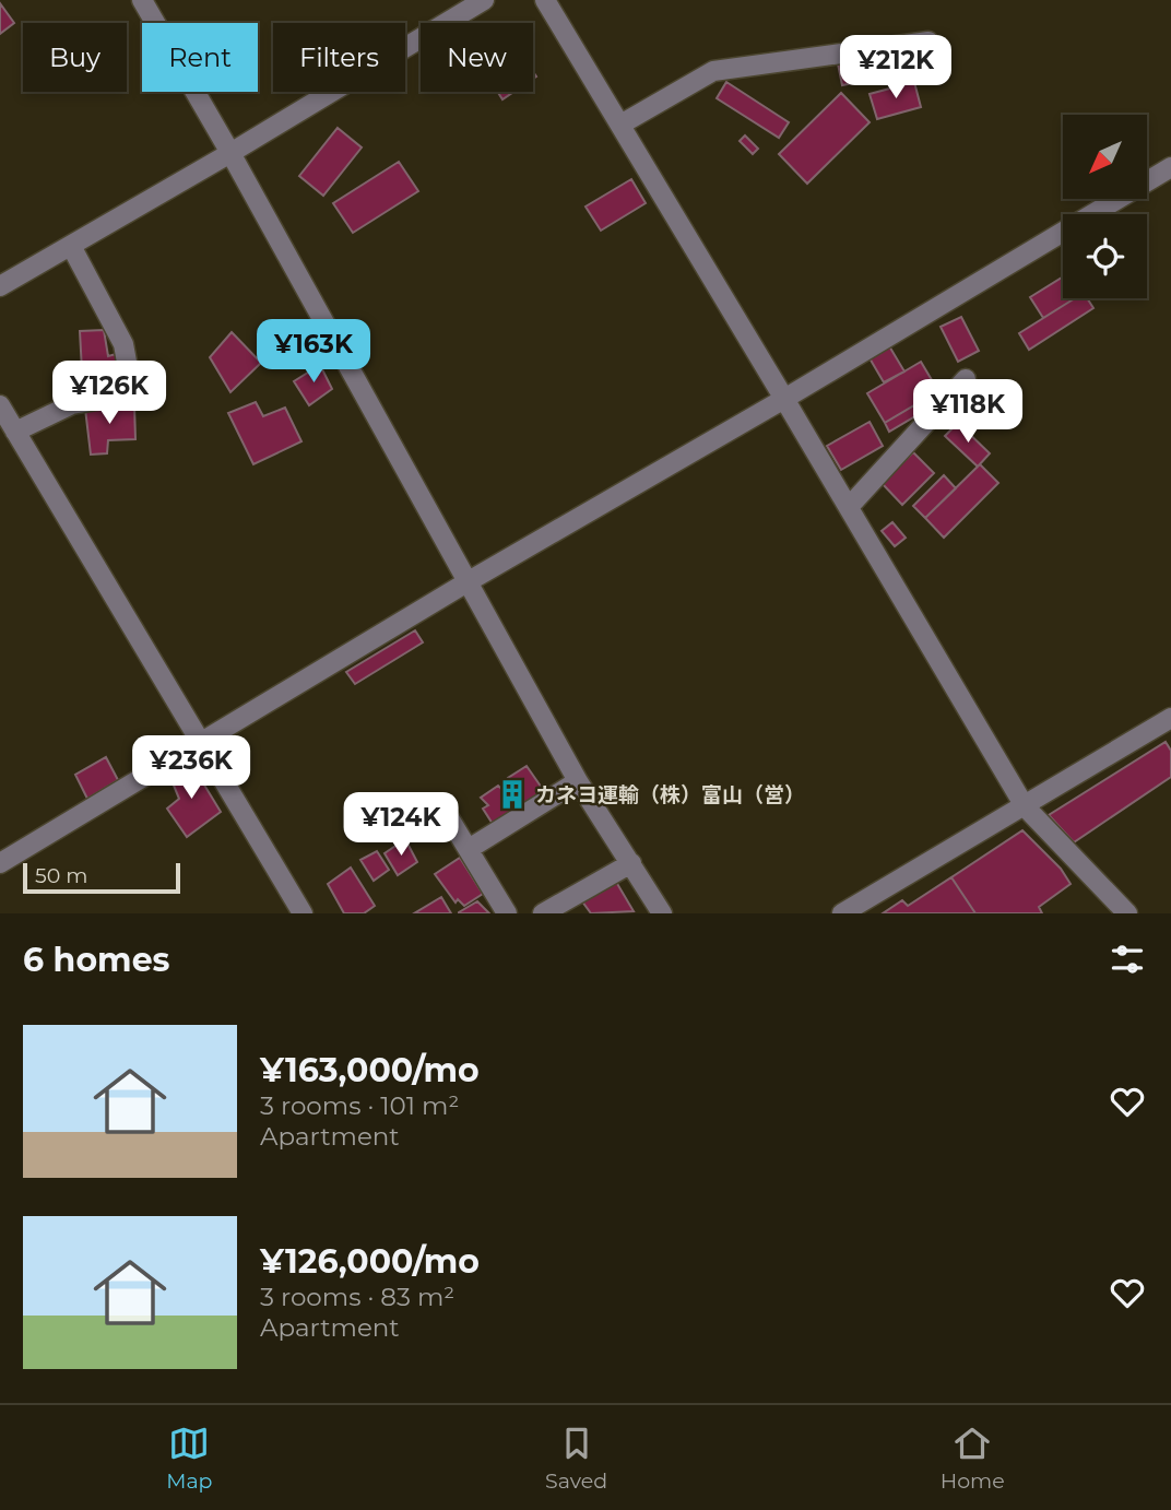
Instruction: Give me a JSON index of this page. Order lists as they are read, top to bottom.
{
  "places": {
    "building": ["カネヨ運輸（株）富山（営）"]
  },
  "scale_bar": "50 m",
  "north": "bottom left",
  "page": {
    "chip": [
      "Buy",
      "Rent",
      "Filters",
      "New"
    ],
    "price": [
      "¥212K",
      "¥163K",
      "¥126K",
      "¥118K",
      "¥236K",
      "¥124K"
    ],
    "scale": "50 m",
    "heading": "6 homes",
    "list": [
      {
        "name": "¥163,000/mo",
        "note": "3 rooms · 101 m² · Apartment"
      },
      {
        "name": "¥126,000/mo",
        "note": "3 rooms · 83 m² · Apartment"
      }
    ],
    "tabs": ["Map", "Saved", "Home"]
  }
}
